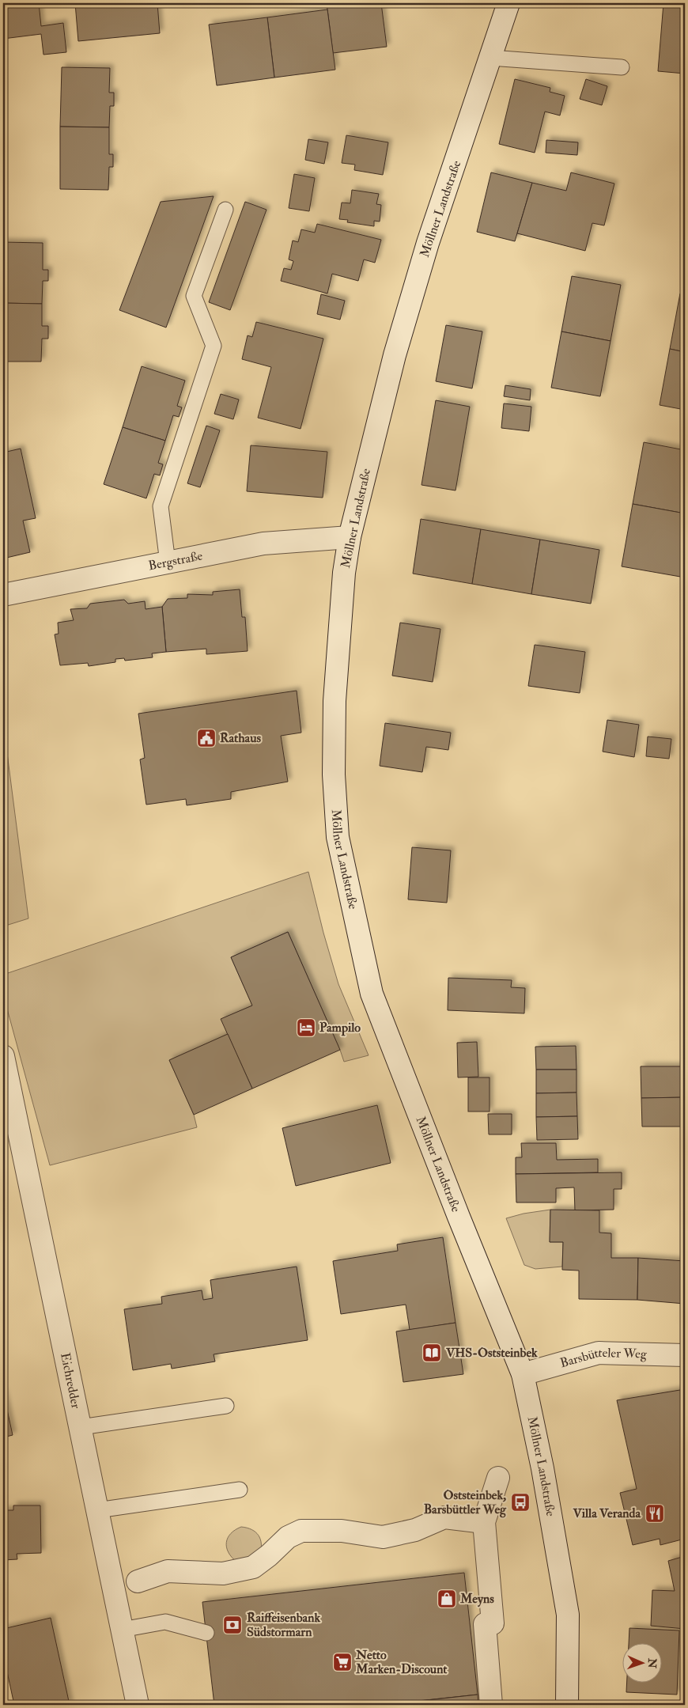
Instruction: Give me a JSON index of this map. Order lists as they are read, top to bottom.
{
  "streets": {
    "street": [
      "Möllner Landstraße",
      "Bergstraße",
      "Barsbütteler Weg",
      "Eichredder"
    ]
  },
  "crossings": [
    ["Möllner Landstraße", "Bergstraße"],
    ["Möllner Landstraße", "Barsbütteler Weg"]
  ],
  "places": {
    "public building": ["Rathaus"],
    "hotel": ["Pampilo"],
    "library": ["VHS-Oststeinbek"],
    "bus stop": ["Oststeinbek, Barsbüttler Weg"],
    "restaurant": ["Villa Veranda"],
    "shop": ["Meyns"],
    "bank": ["Raiffeisenbank Südstormarn"],
    "supermarket": ["Netto Marken-Discount"]
  },
  "north": "right"
}
